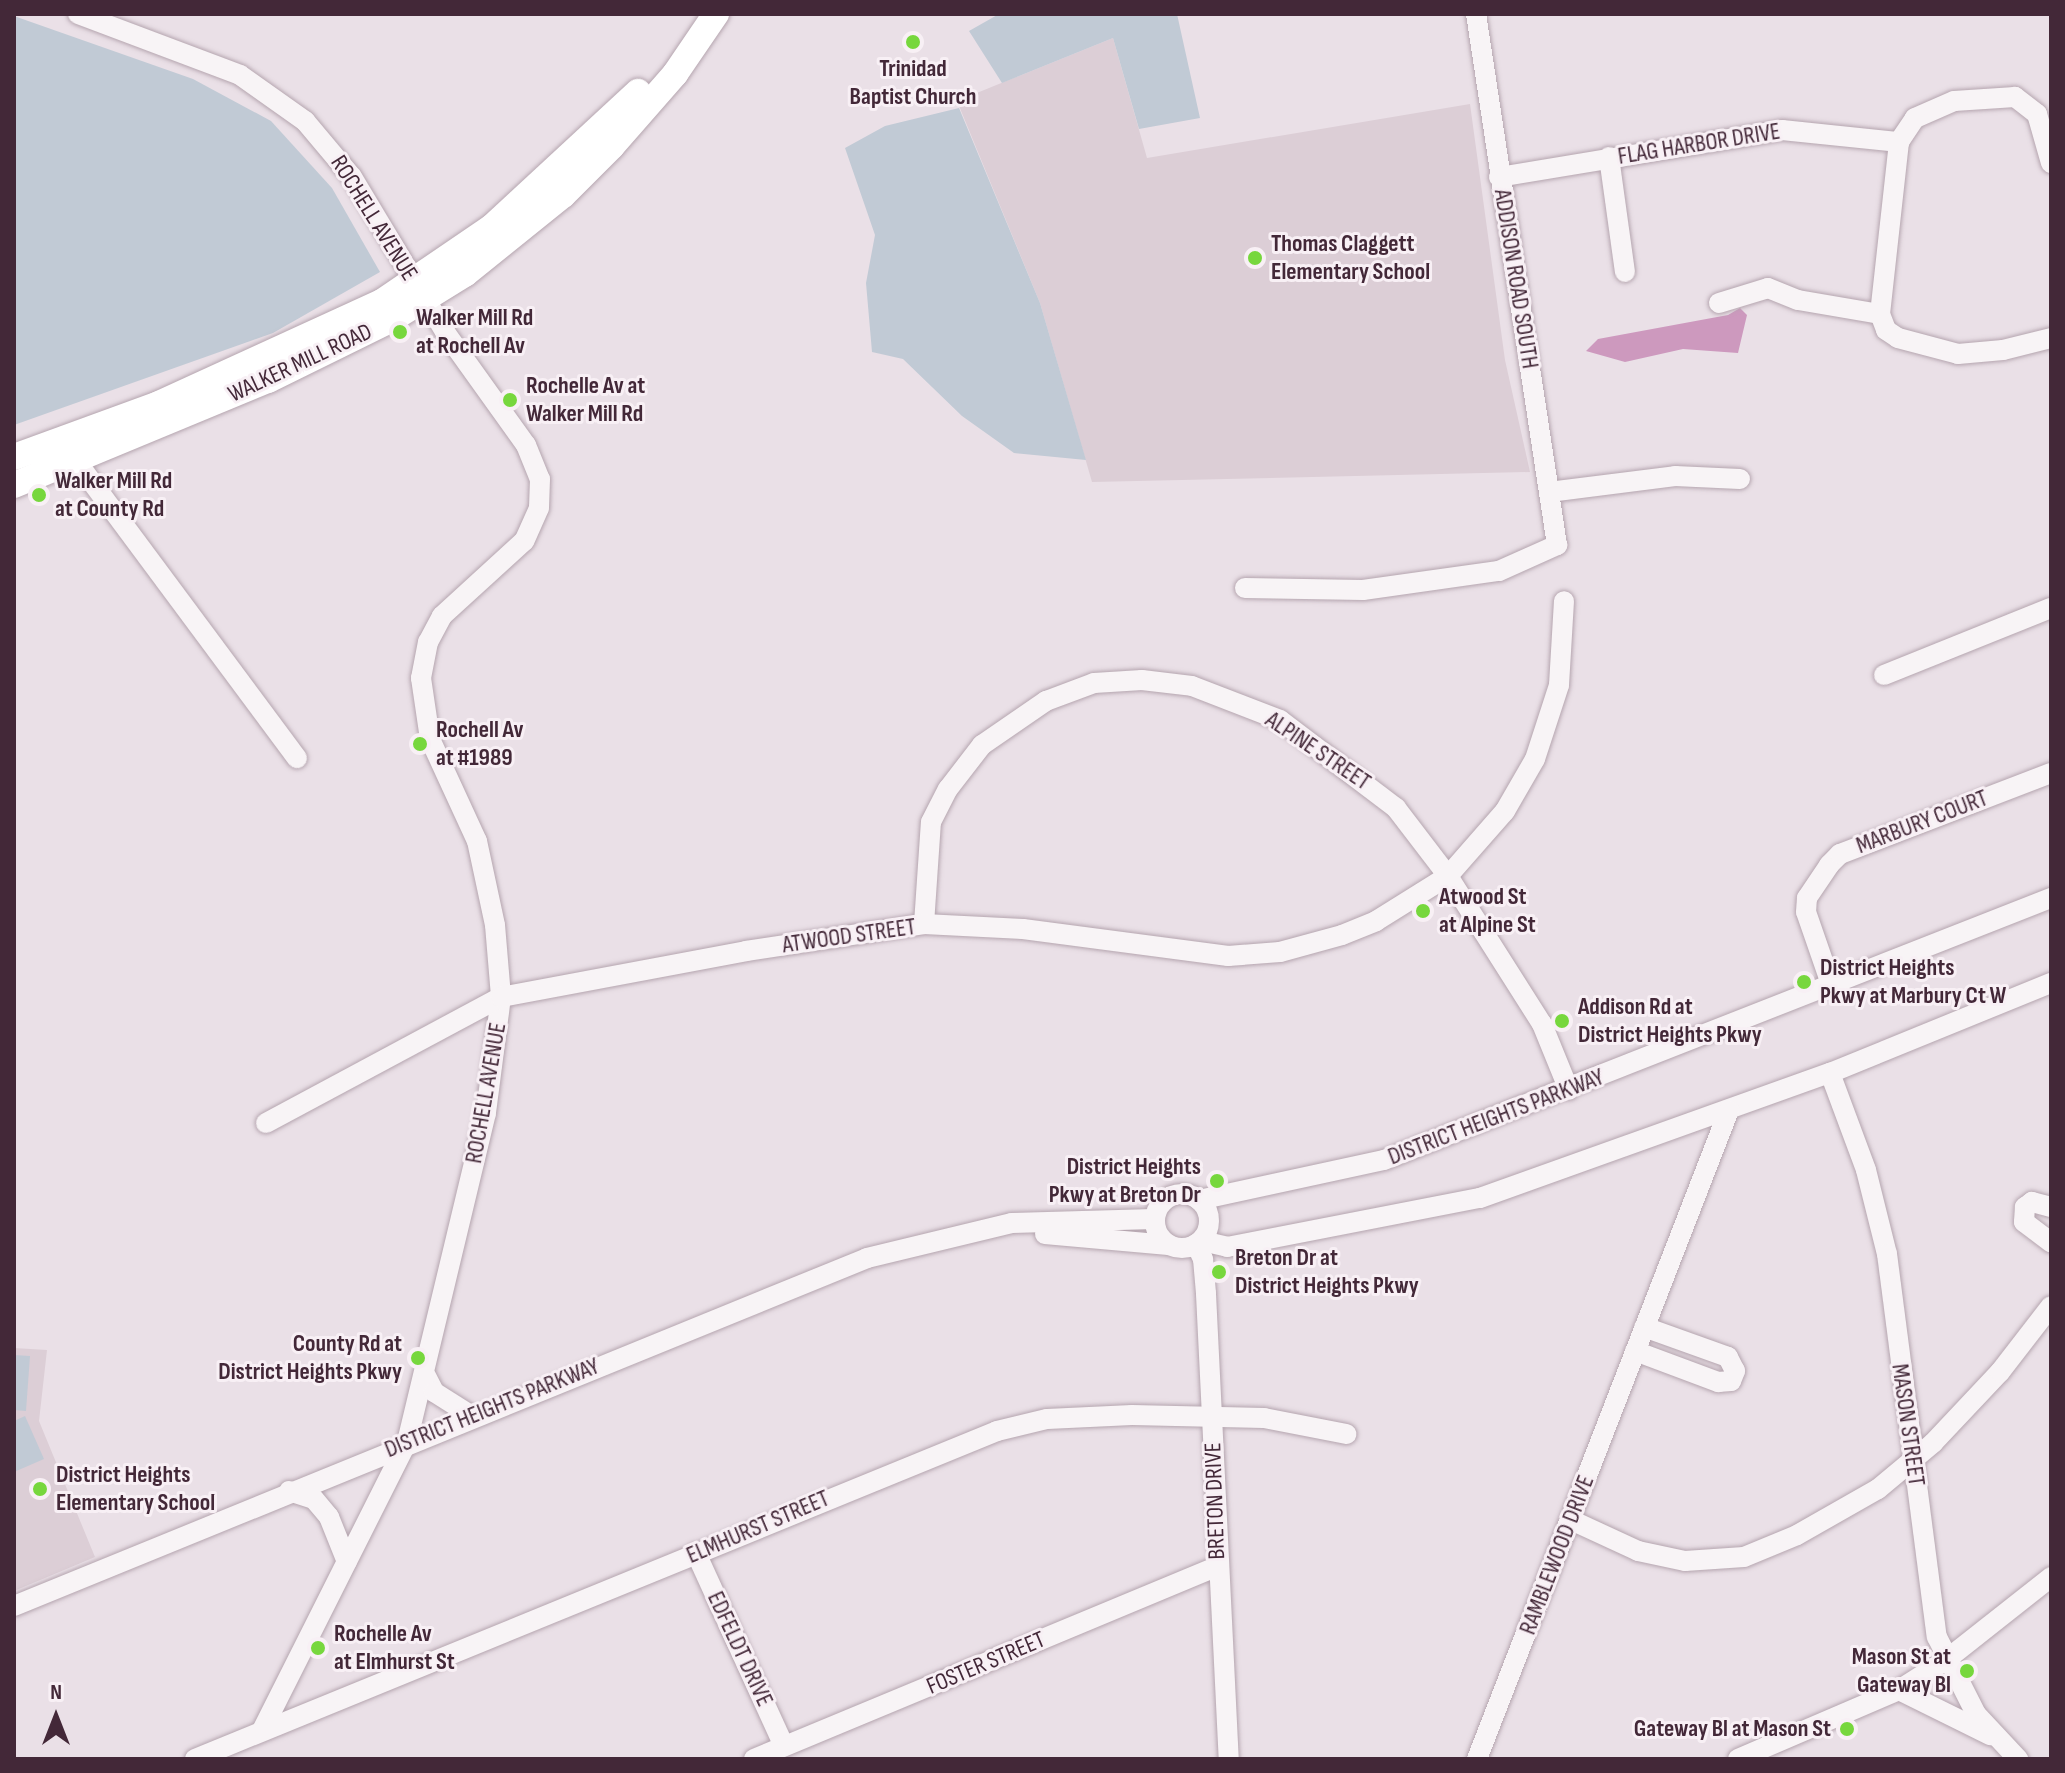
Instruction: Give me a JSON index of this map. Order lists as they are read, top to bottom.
{
  "streets": {
    "main road": ["WALKER MILL ROAD"],
    "street": [
      "FLAG HARBOR DRIVE",
      "ROCHELL AVENUE",
      "ADDISON ROAD SOUTH",
      "ALPINE STREET",
      "MARBURY COURT",
      "ATWOOD STREET",
      "DISTRICT HEIGHTS PARKWAY",
      "MASON STREET",
      "BRETON DRIVE",
      "ELMHURST STREET",
      "RAMBLEWOOD DRIVE",
      "EDFELDT DRIVE",
      "FOSTER STREET"
    ]
  },
  "crossings": [
    ["FLAG HARBOR DRIVE", "ADDISON ROAD SOUTH"],
    ["ROCHELL AVENUE", "WALKER MILL ROAD"],
    ["ROCHELL AVENUE", "ATWOOD STREET"],
    ["ROCHELL AVENUE", "DISTRICT HEIGHTS PARKWAY"],
    ["ROCHELL AVENUE", "ELMHURST STREET"],
    ["ALPINE STREET", "ATWOOD STREET"],
    ["ALPINE STREET", "DISTRICT HEIGHTS PARKWAY"],
    ["MARBURY COURT", "DISTRICT HEIGHTS PARKWAY"],
    ["DISTRICT HEIGHTS PARKWAY", "BRETON DRIVE"],
    ["BRETON DRIVE", "ELMHURST STREET"],
    ["BRETON DRIVE", "FOSTER STREET"],
    ["ELMHURST STREET", "EDFELDT DRIVE"],
    ["EDFELDT DRIVE", "FOSTER STREET"]
  ],
  "places": [
    "Trinidad Baptist Church",
    "Thomas Claggett Elementary School",
    "Walker Mill Rd at Rochell Av",
    "Rochelle Av at Walker Mill Rd",
    "Walker Mill Rd at County Rd",
    "Rochell Av at #1989",
    "Atwood St at Alpine St",
    "District Heights Pkwy at Marbury Ct W",
    "Addison Rd at District Heights Pkwy",
    "District Heights Pkwy at Breton Dr",
    "Breton Dr at District Heights Pkwy",
    "County Rd at District Heights Pkwy",
    "District Heights Elementary School",
    "Rochelle Av at Elmhurst St",
    "Mason St at Gateway Bl",
    "Gateway Bl at Mason St"
  ],
  "north": "top"
}
